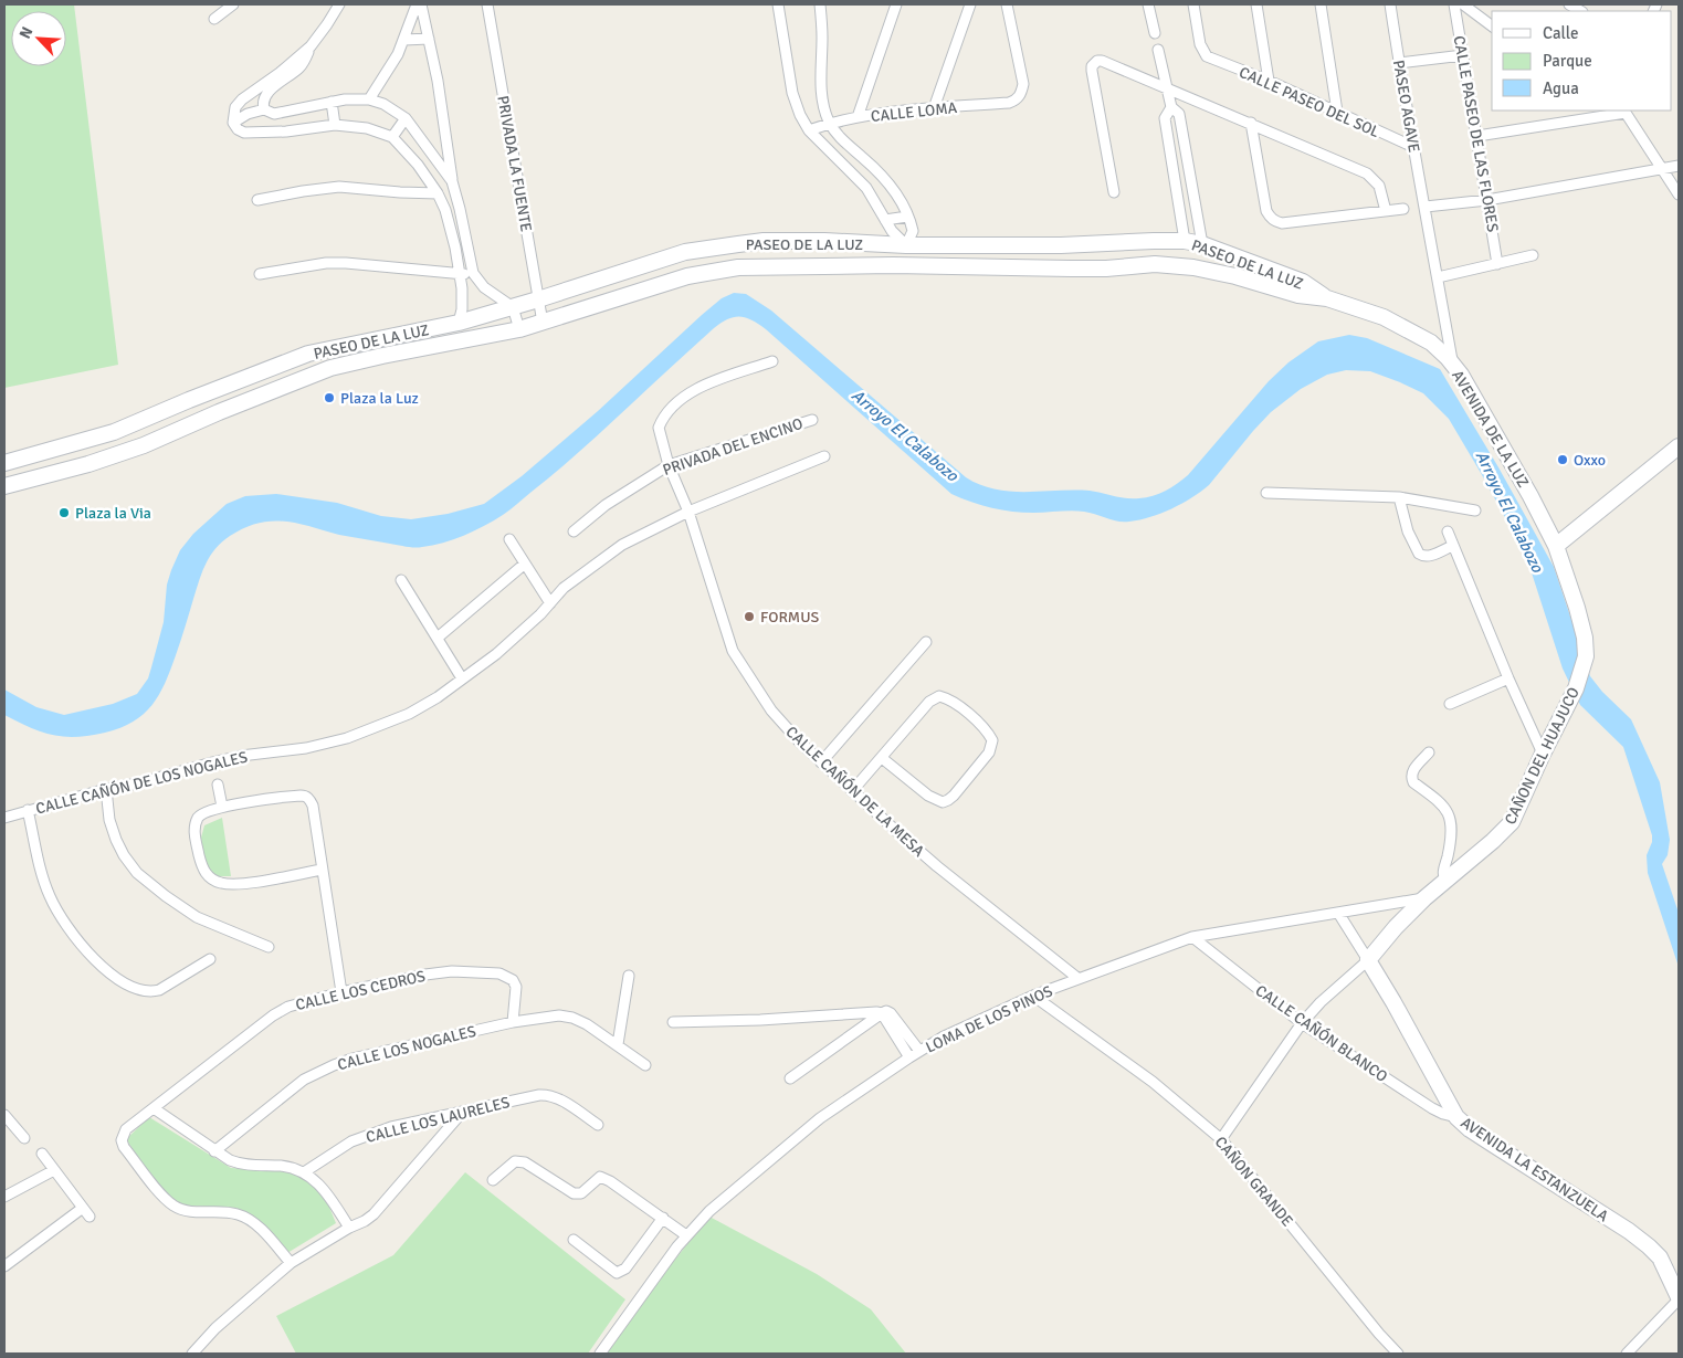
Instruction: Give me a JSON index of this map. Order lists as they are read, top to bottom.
{
  "streets": {
    "street": [
      "CALLE PASEO DEL SOL",
      "PASEO AGAVE",
      "CALLE LOMA",
      "CALLE PASEO DE LAS FLORES",
      "PRIVADA LA FUENTE",
      "PASEO DE LA LUZ",
      "AVENIDA DE LA LUZ",
      "PRIVADA DEL ENCINO",
      "CAÑON DEL HUAJUCO",
      "CALLE CAÑÓN DE LOS NOGALES",
      "CALLE CAÑÓN DE LA MESA",
      "CALLE LOS CEDROS",
      "LOMA DE LOS PINOS",
      "CALLE CAÑÓN BLANCO",
      "CALLE LOS NOGALES",
      "CALLE LOS LAURELES",
      "AVENIDA LA ESTANZUELA",
      "CAÑON GRANDE"
    ]
  },
  "crossings": [
    ["CALLE PASEO DEL SOL", "PASEO AGAVE"],
    ["PRIVADA LA FUENTE", "PASEO DE LA LUZ"],
    ["PASEO DE LA LUZ", "AVENIDA DE LA LUZ"],
    ["AVENIDA DE LA LUZ", "CAÑON DEL HUAJUCO"],
    ["PRIVADA DEL ENCINO", "CALLE CAÑÓN DE LA MESA"],
    ["CAÑON DEL HUAJUCO", "LOMA DE LOS PINOS"],
    ["CAÑON DEL HUAJUCO", "AVENIDA LA ESTANZUELA"],
    ["CALLE CAÑÓN DE LOS NOGALES", "CALLE CAÑÓN DE LA MESA"],
    ["CALLE CAÑÓN DE LA MESA", "LOMA DE LOS PINOS"],
    ["CALLE LOS CEDROS", "CALLE LOS NOGALES"],
    ["LOMA DE LOS PINOS", "CALLE CAÑÓN BLANCO"],
    ["LOMA DE LOS PINOS", "AVENIDA LA ESTANZUELA"],
    ["LOMA DE LOS PINOS", "CAÑON GRANDE"],
    ["CALLE CAÑÓN BLANCO", "AVENIDA LA ESTANZUELA"]
  ],
  "water": ["Arroyo El Calabozo"],
  "places": [
    "Plaza la Luz",
    "Oxxo",
    "Plaza la Via",
    "FORMUS"
  ],
  "legend": ["Calle", "Parque", "Agua"],
  "north": "top left"
}
